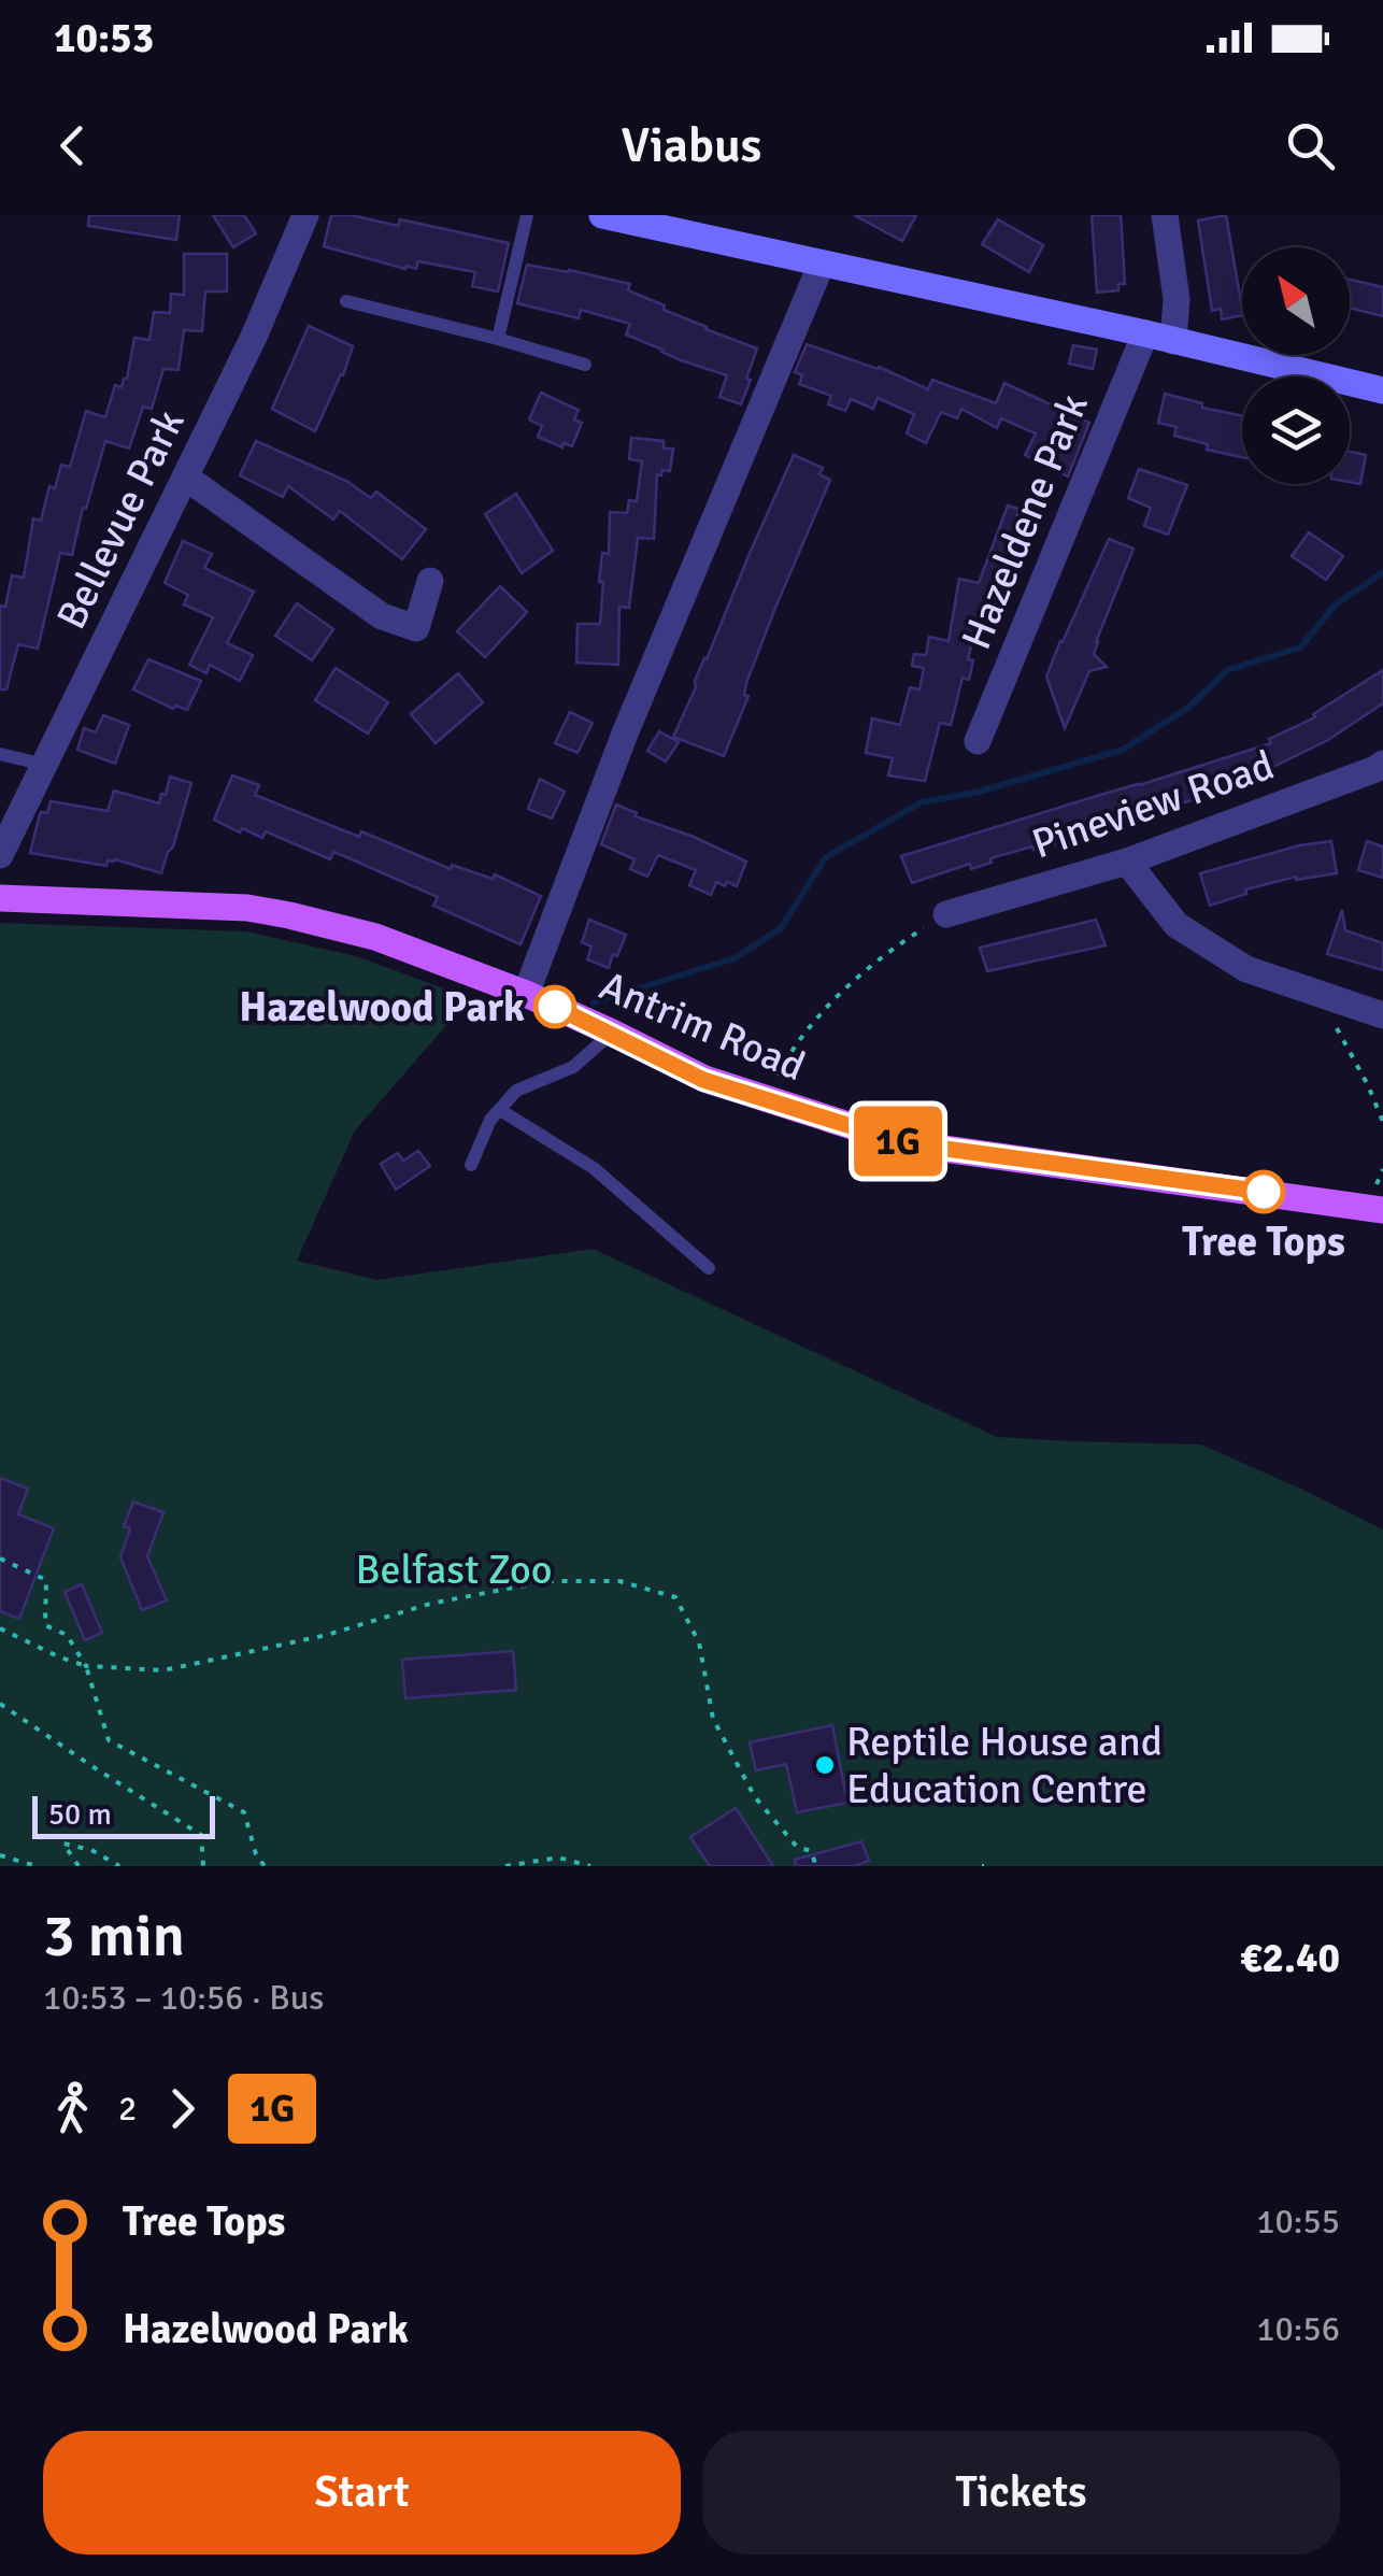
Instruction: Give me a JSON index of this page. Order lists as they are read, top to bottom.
{
  "streets": {
    "main road": ["Antrim Road"],
    "street": ["Bellevue Park", "Hazeldene Park", "Pineview Road"]
  },
  "parks": ["Belfast Zoo"],
  "places": ["Hazelwood Park", "Tree Tops", "Reptile House and Education Centre"],
  "lines": ["bus line 1G"],
  "scale_bar": "50 m",
  "north": "top left",
  "page": {
    "status": "10:53",
    "header": "Viabus",
    "on_map": "1G",
    "scale": "50 m",
    "heading": ["3 min", "10:53 – 10:56 · Bus", "€2.40"],
    "legs": ["2", "1G"],
    "list": [
      {
        "name": "Tree Tops",
        "value": "10:55"
      },
      {
        "name": "Hazelwood Park",
        "value": "10:56"
      }
    ],
    "buttons": ["Start", "Tickets"]
  }
}
